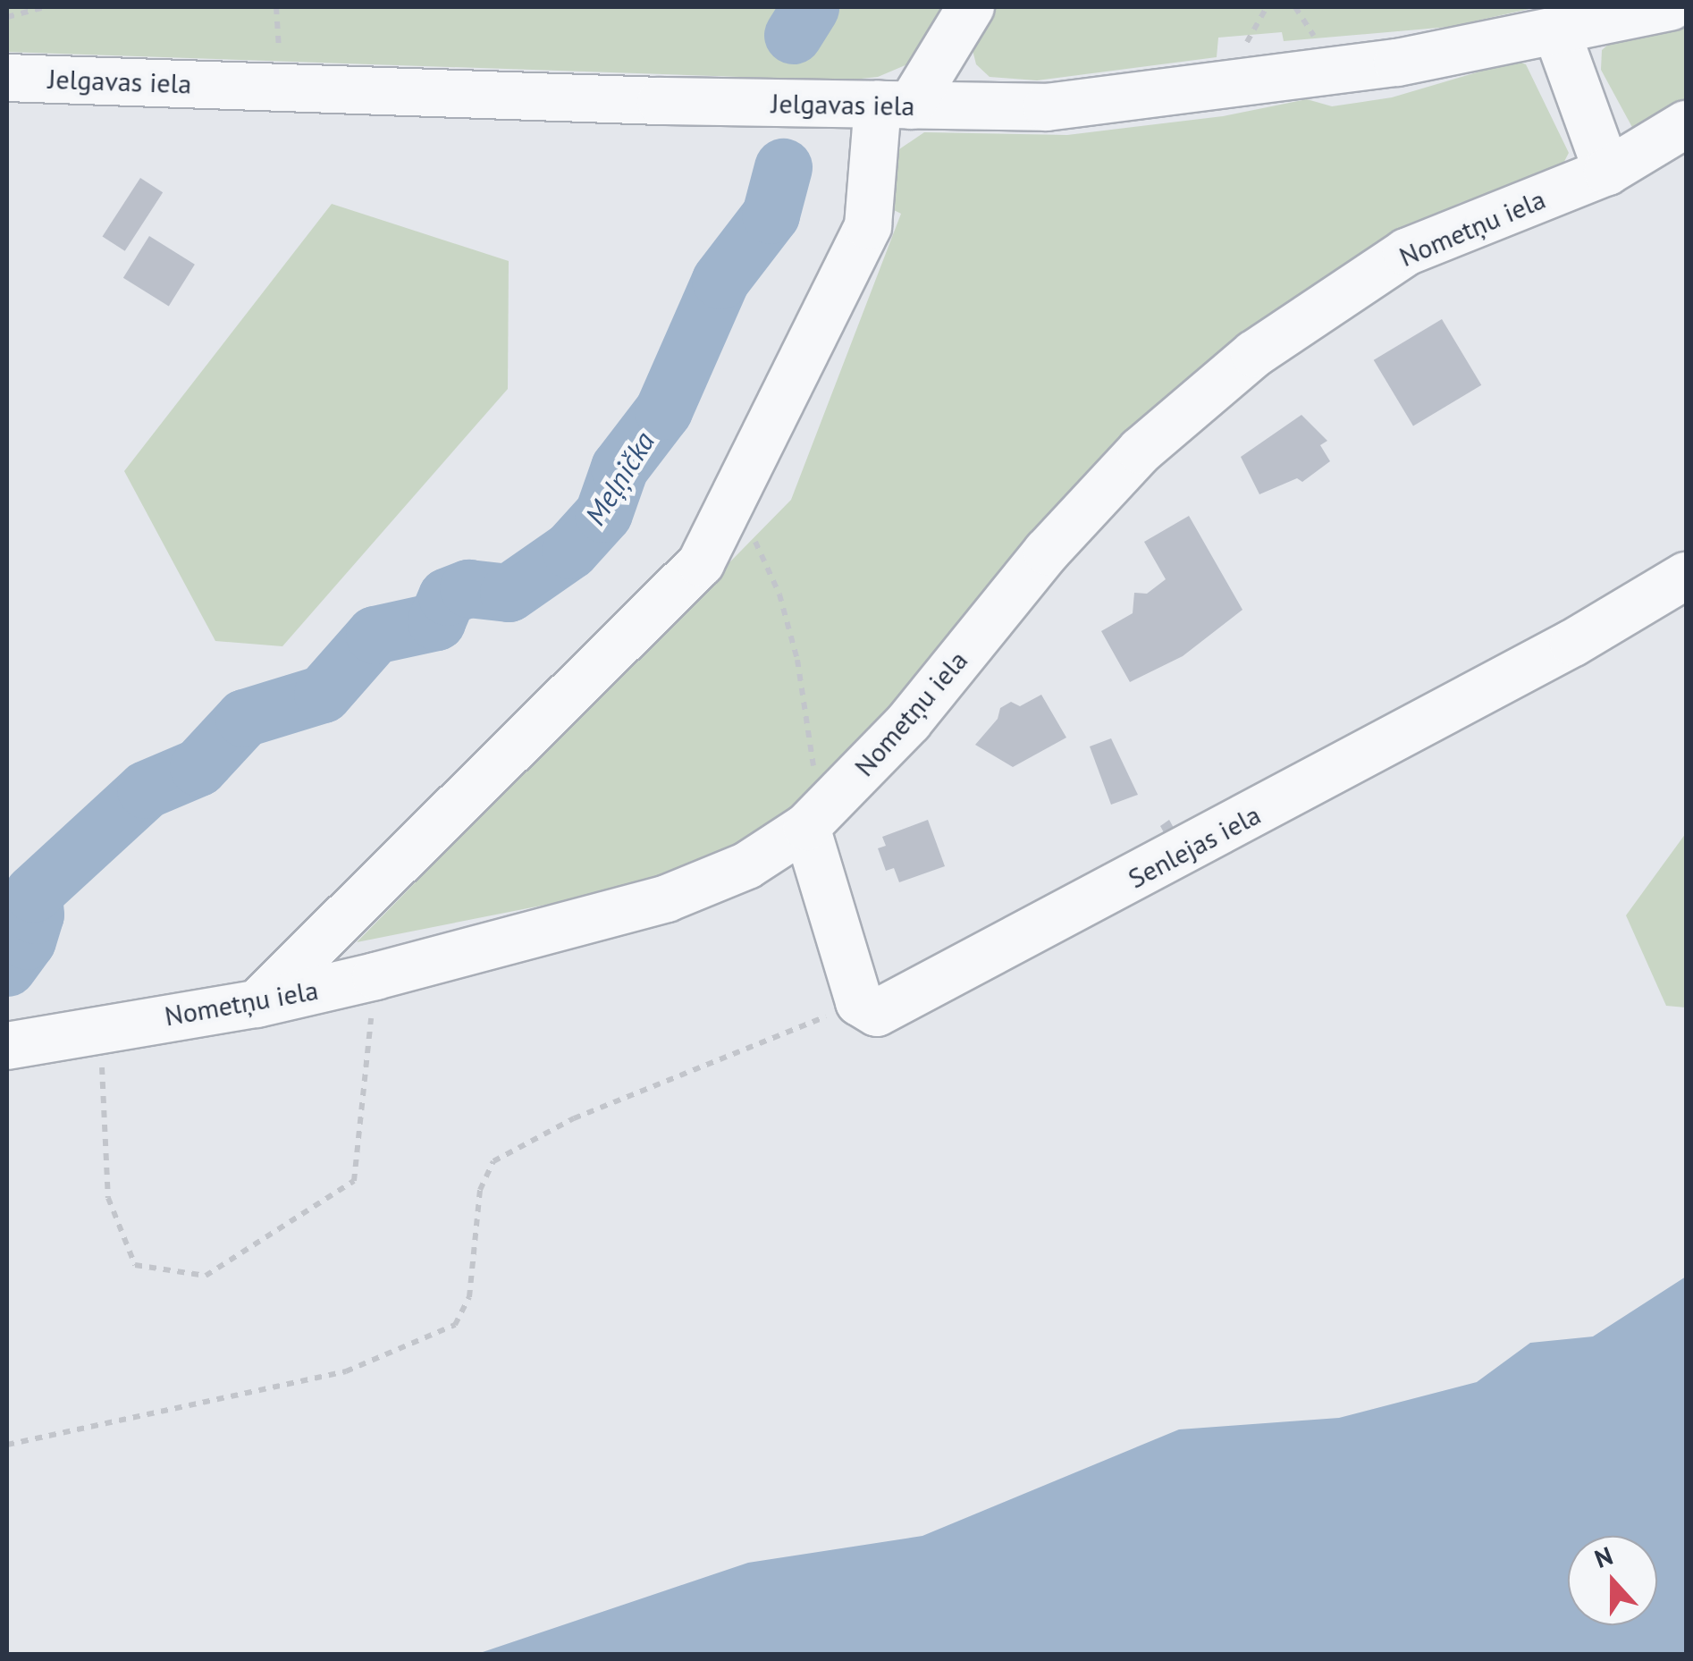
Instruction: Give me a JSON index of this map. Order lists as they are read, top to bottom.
{
  "streets": {
    "street": ["Jelgavas iela", "Nometņu iela", "Senlejas iela"]
  },
  "water": ["Meļņička"],
  "north": "top"
}
